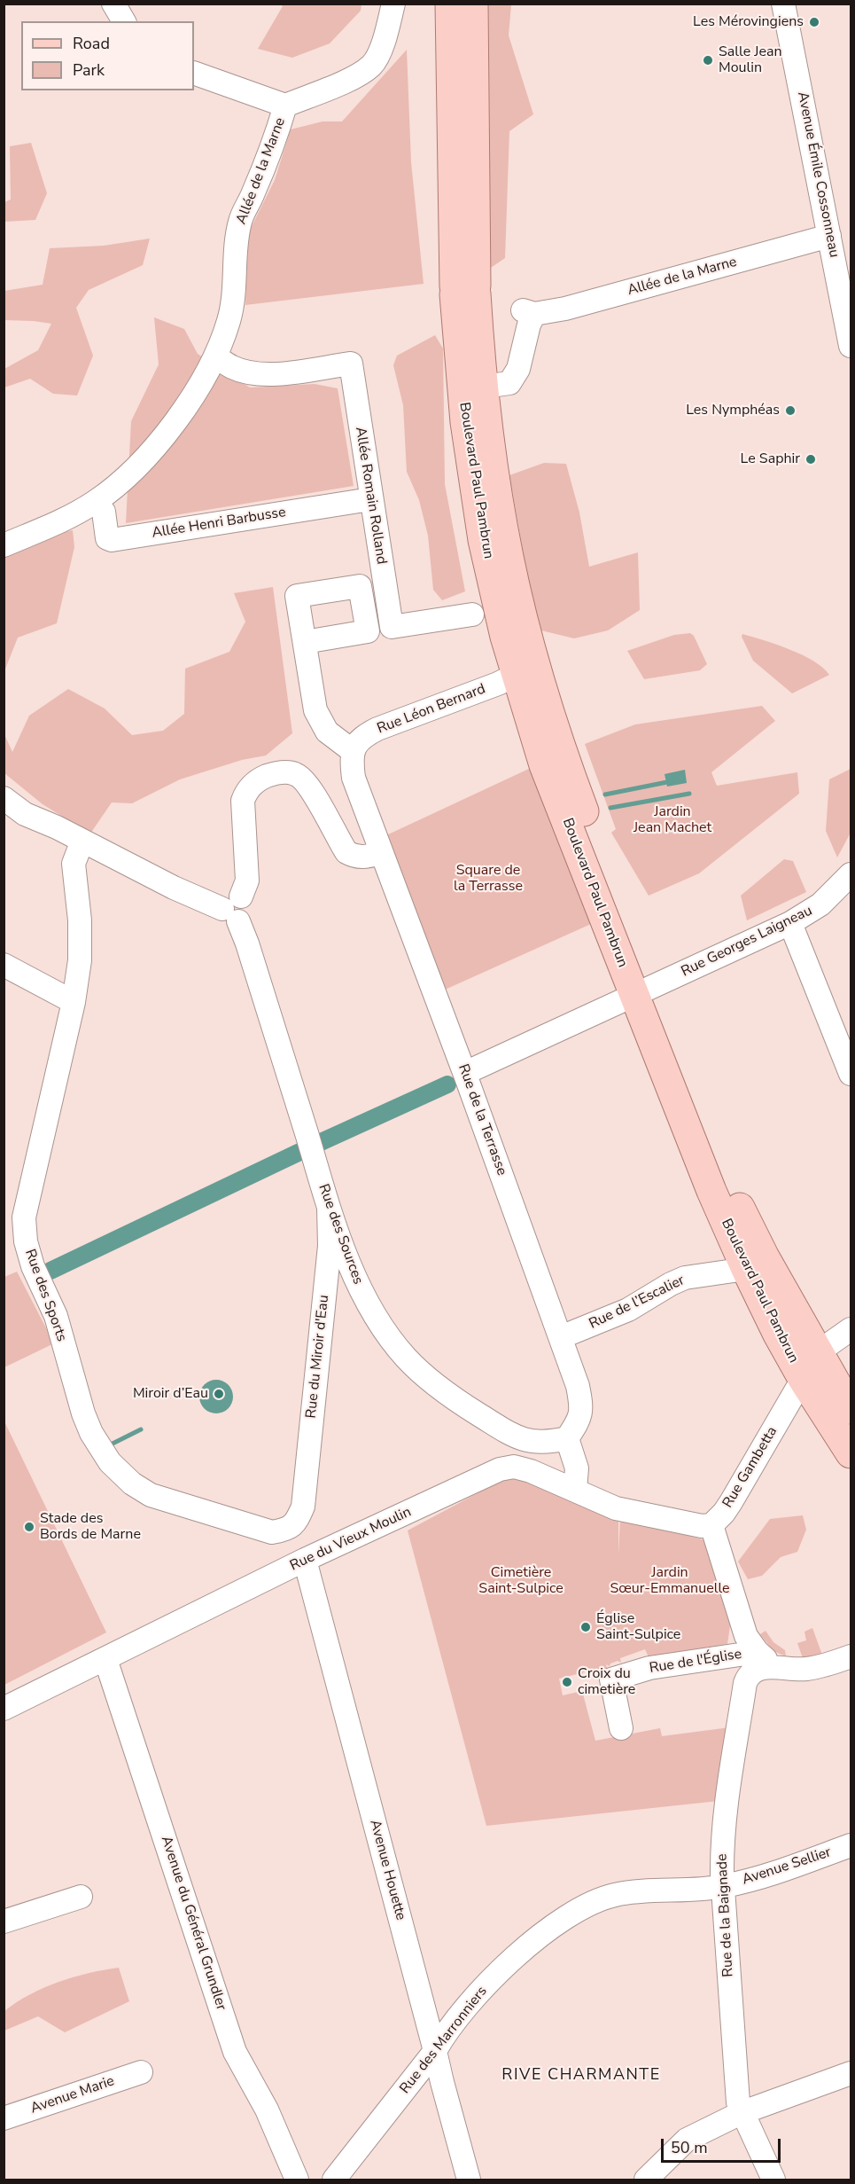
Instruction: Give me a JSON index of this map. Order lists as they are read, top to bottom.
{
  "streets": {
    "main road": ["Boulevard Paul Pambrun"],
    "street": [
      "Allée de la Marne",
      "Avenue Émile Cossonneau",
      "Allée Romain Rolland",
      "Allée Henri Barbusse",
      "Rue Léon Bernard",
      "Rue Georges Laigneau",
      "Rue de la Terrasse",
      "Rue des Sources",
      "Rue des Sports",
      "Rue de l’Escalier",
      "Rue du Miroir d'Eau",
      "Rue Gambetta",
      "Rue du Vieux Moulin",
      "Rue de l'Église",
      "Avenue Sellier",
      "Avenue Houette",
      "Rue de la Baignade",
      "Avenue du Général Grundler",
      "Rue des Marronniers",
      "Avenue Marie"
    ]
  },
  "crossings": [
    ["Allée de la Marne", "Avenue Émile Cossonneau"],
    ["Allée de la Marne", "Boulevard Paul Pambrun"],
    ["Allée de la Marne", "Allée Romain Rolland"],
    ["Allée de la Marne", "Allée Henri Barbusse"],
    ["Boulevard Paul Pambrun", "Rue Léon Bernard"],
    ["Boulevard Paul Pambrun", "Rue Georges Laigneau"],
    ["Boulevard Paul Pambrun", "Rue de l’Escalier"],
    ["Boulevard Paul Pambrun", "Rue Gambetta"],
    ["Allée Romain Rolland", "Allée Henri Barbusse"],
    ["Rue Léon Bernard", "Rue de la Terrasse"],
    ["Rue Georges Laigneau", "Rue de la Terrasse"],
    ["Rue de la Terrasse", "Rue des Sources"],
    ["Rue de la Terrasse", "Rue de l’Escalier"],
    ["Rue des Sources", "Rue du Miroir d'Eau"],
    ["Rue des Sports", "Rue du Miroir d'Eau"],
    ["Rue Gambetta", "Rue du Vieux Moulin"],
    ["Rue du Vieux Moulin", "Avenue Houette"],
    ["Rue du Vieux Moulin", "Avenue du Général Grundler"],
    ["Avenue Sellier", "Rue de la Baignade"],
    ["Avenue Sellier", "Rue des Marronniers"],
    ["Avenue Houette", "Rue des Marronniers"],
    ["Rue de la Baignade", "Rue des Marronniers"]
  ],
  "districts": ["RIVE CHARMANTE"],
  "parks": [
    "Jardin Jean Machet",
    "Square de la Terrasse",
    "Cimetière Saint-Sulpice",
    "Jardin Sœur-Emmanuelle"
  ],
  "places": [
    "Les Mérovingiens",
    "Salle Jean Moulin",
    "Les Nymphéas",
    "Le Saphir",
    "Miroir d’Eau",
    "Stade des Bords de Marne",
    "Église Saint-Sulpice",
    "Croix du cimetière"
  ],
  "legend": ["Road", "Park"],
  "scale_bar": "50 m"
}
